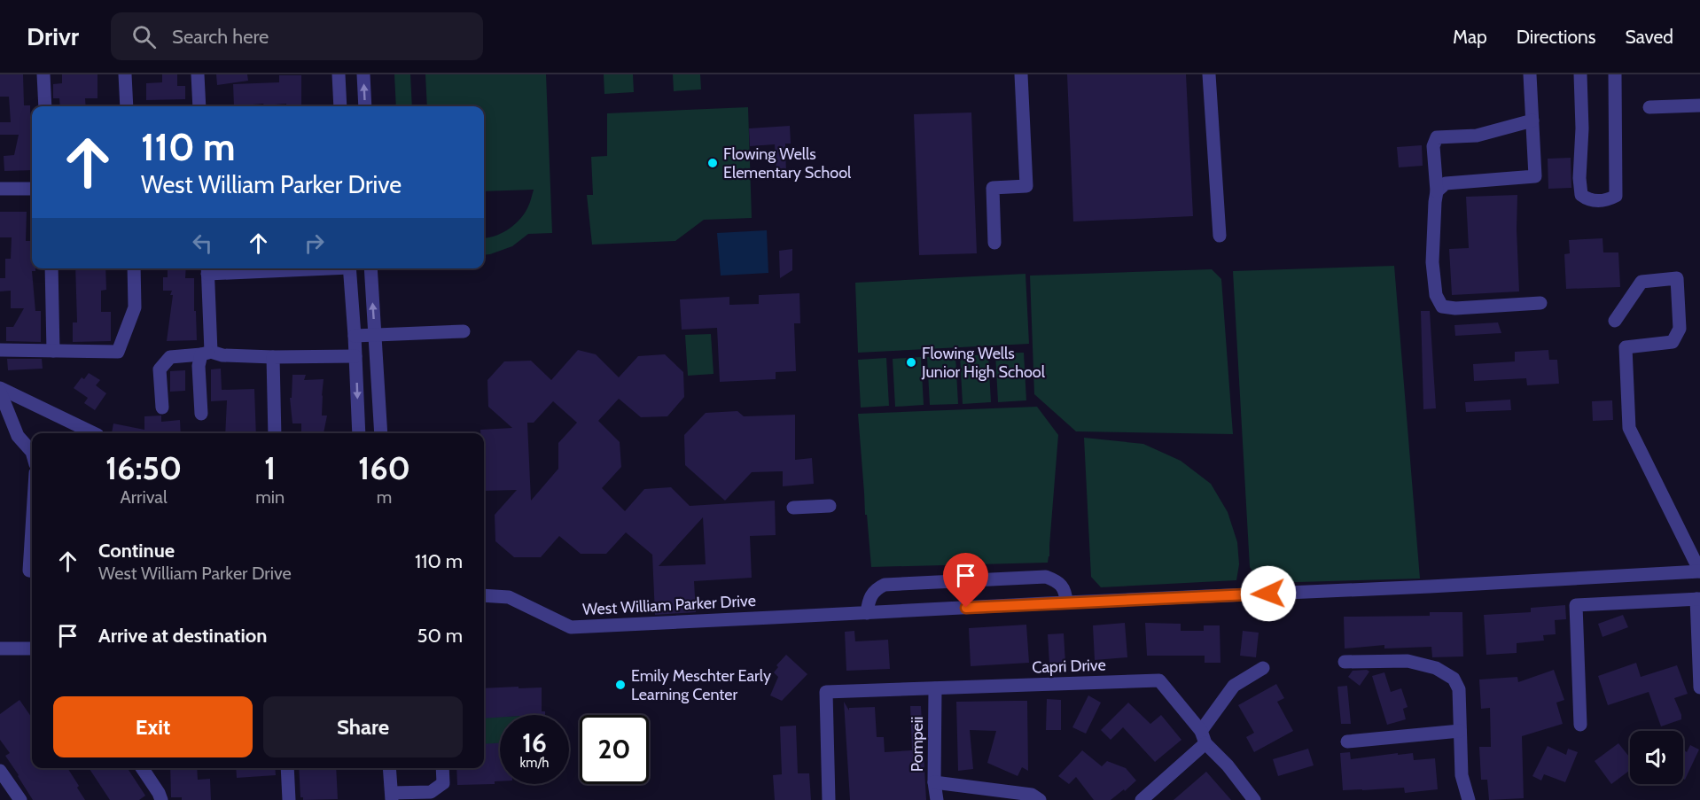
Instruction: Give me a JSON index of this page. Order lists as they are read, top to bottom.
{
  "streets": {
    "street": ["West William Parker Drive", "Capri Drive", "Pompeii"]
  },
  "crossings": [
    ["Capri Drive", "Pompeii"]
  ],
  "places": ["Flowing Wells Elementary School", "Flowing Wells Junior High School", "Emily Meschter Early Learning Center"],
  "page": {
    "header": "Drivr",
    "search": "Search here",
    "nav": ["Map", "Directions", "Saved"],
    "turn": ["110 m", "West William Parker Drive"],
    "eta": [
      "16:50",
      "Arrival",
      "1",
      "min",
      "160",
      "m"
    ],
    "list": [
      {
        "name": "Continue",
        "note": "West William Parker Drive",
        "value": "110 m"
      },
      {
        "name": "Arrive at destination",
        "value": "50 m"
      }
    ],
    "buttons": ["Exit", "Share"],
    "speed": "16 km/h",
    "limit": "20"
  }
}
